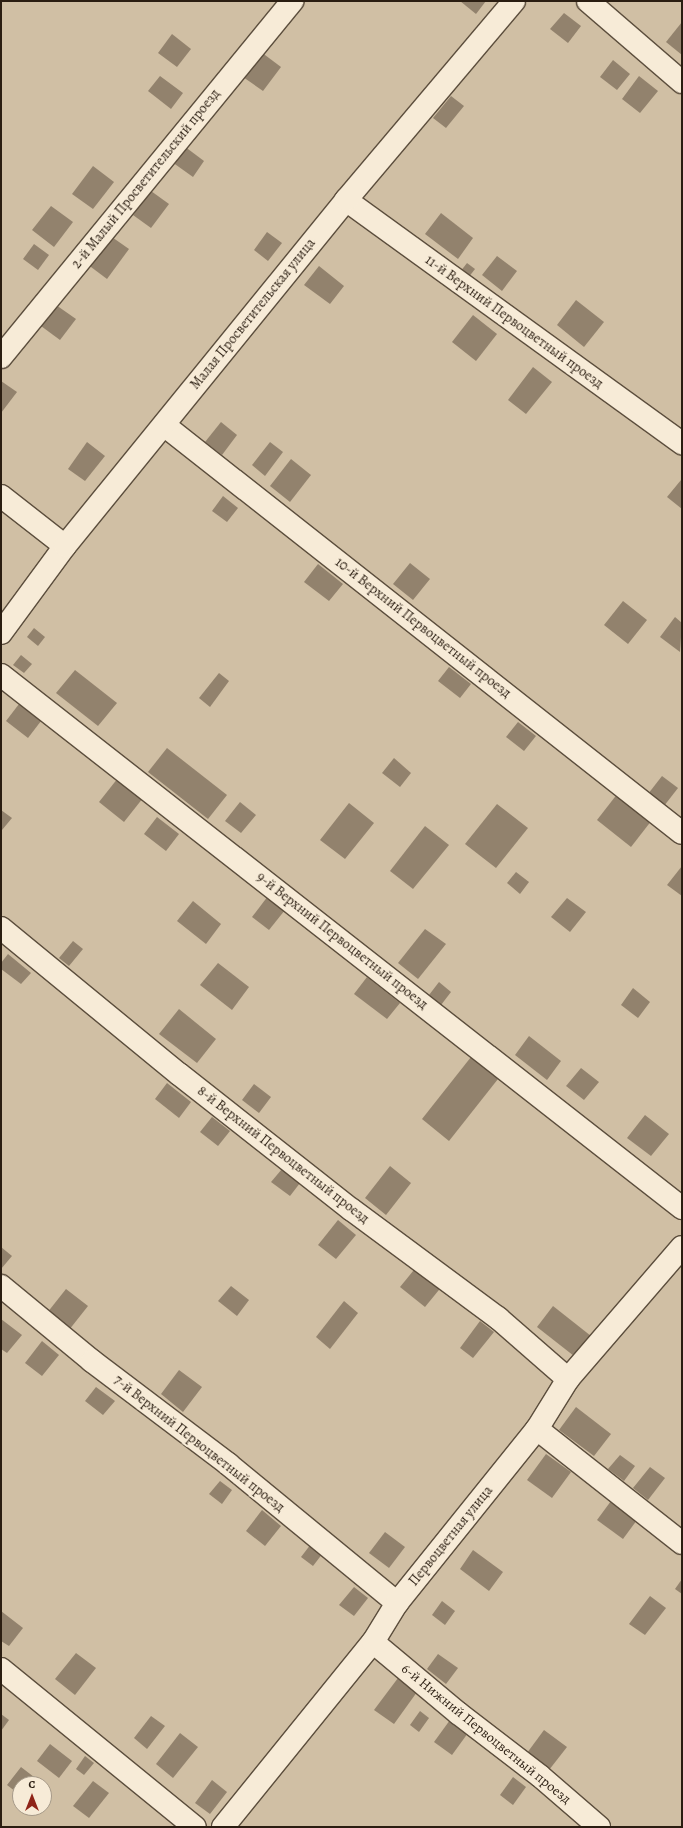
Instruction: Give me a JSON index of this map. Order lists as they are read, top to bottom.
{
  "streets": {
    "lane": [
      "2-й Малый Просветительский проезд",
      "Малая Просветительская улица",
      "11-й Верхний Первоцветный проезд",
      "10-й Верхний Первоцветный проезд",
      "9-й Верхний Первоцветный проезд",
      "8-й Верхний Первоцветный проезд",
      "7-й Верхний Первоцветный проезд",
      "Первоцветная улица",
      "6-й Нижний Первоцветный проезд"
    ]
  },
  "crossings": [
    ["Малая Просветительская улица", "11-й Верхний Первоцветный проезд"],
    ["Малая Просветительская улица", "10-й Верхний Первоцветный проезд"],
    ["8-й Верхний Первоцветный проезд", "Первоцветная улица"],
    ["7-й Верхний Первоцветный проезд", "Первоцветная улица"],
    ["Первоцветная улица", "6-й Нижний Первоцветный проезд"]
  ],
  "north": "top"
}
